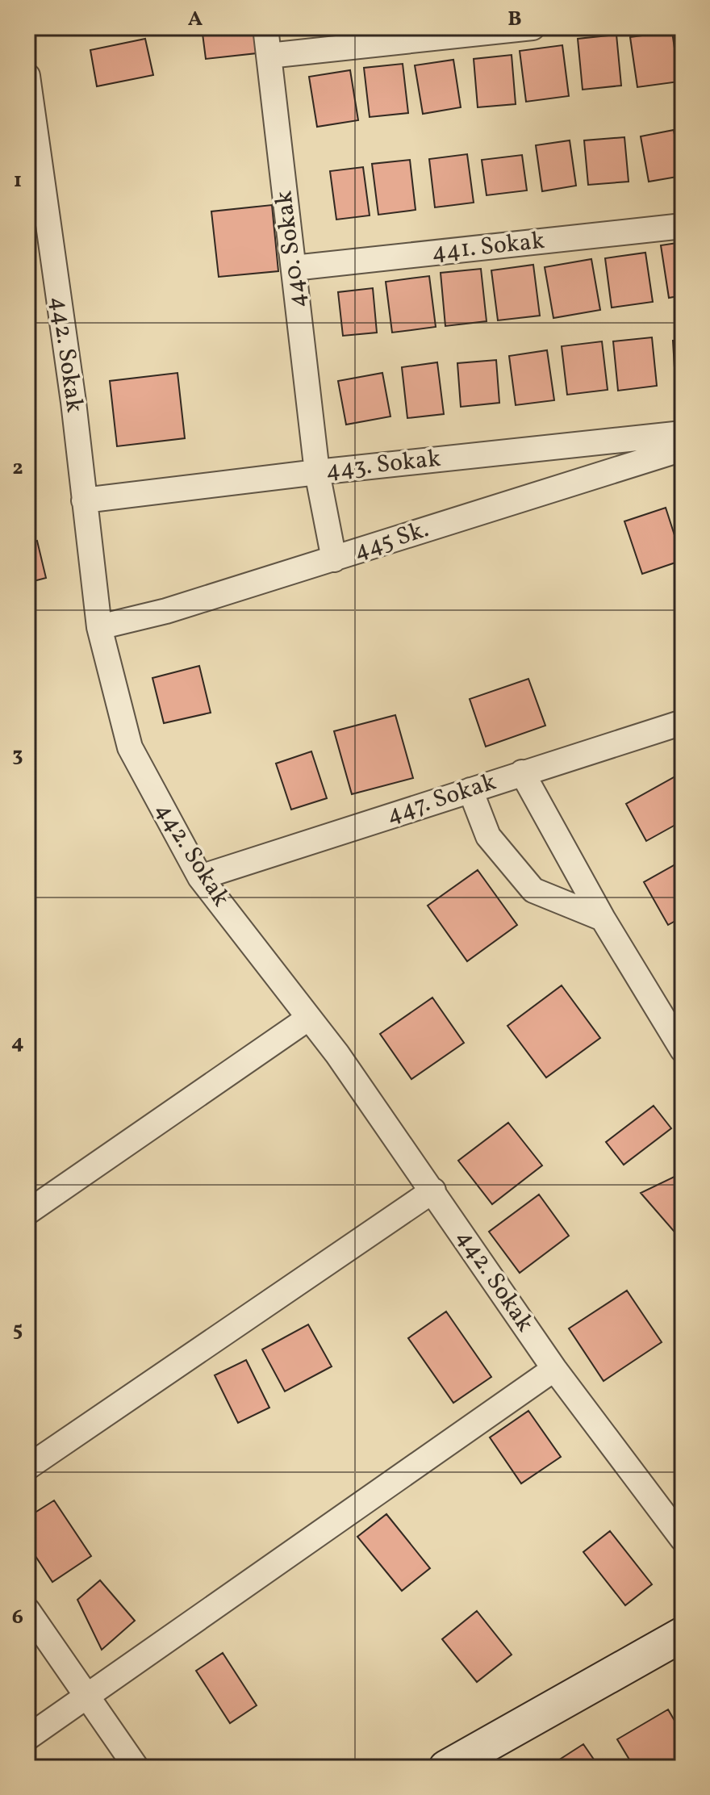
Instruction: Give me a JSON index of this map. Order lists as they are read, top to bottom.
{
  "streets": {
    "street": [
      "441. Sokak",
      "440. Sokak",
      "442. Sokak",
      "443. Sokak",
      "445 Sk.",
      "447. Sokak"
    ]
  },
  "crossings": [
    ["441. Sokak", "440. Sokak"],
    ["440. Sokak", "443. Sokak"],
    ["440. Sokak", "445 Sk."],
    ["442. Sokak", "443. Sokak"],
    ["442. Sokak", "445 Sk."],
    ["442. Sokak", "447. Sokak"]
  ],
  "grid": {
    "columns": ["A", "B"],
    "rows": [
      "1",
      "2",
      "3",
      "4",
      "5",
      "6"
    ]
  }
}
